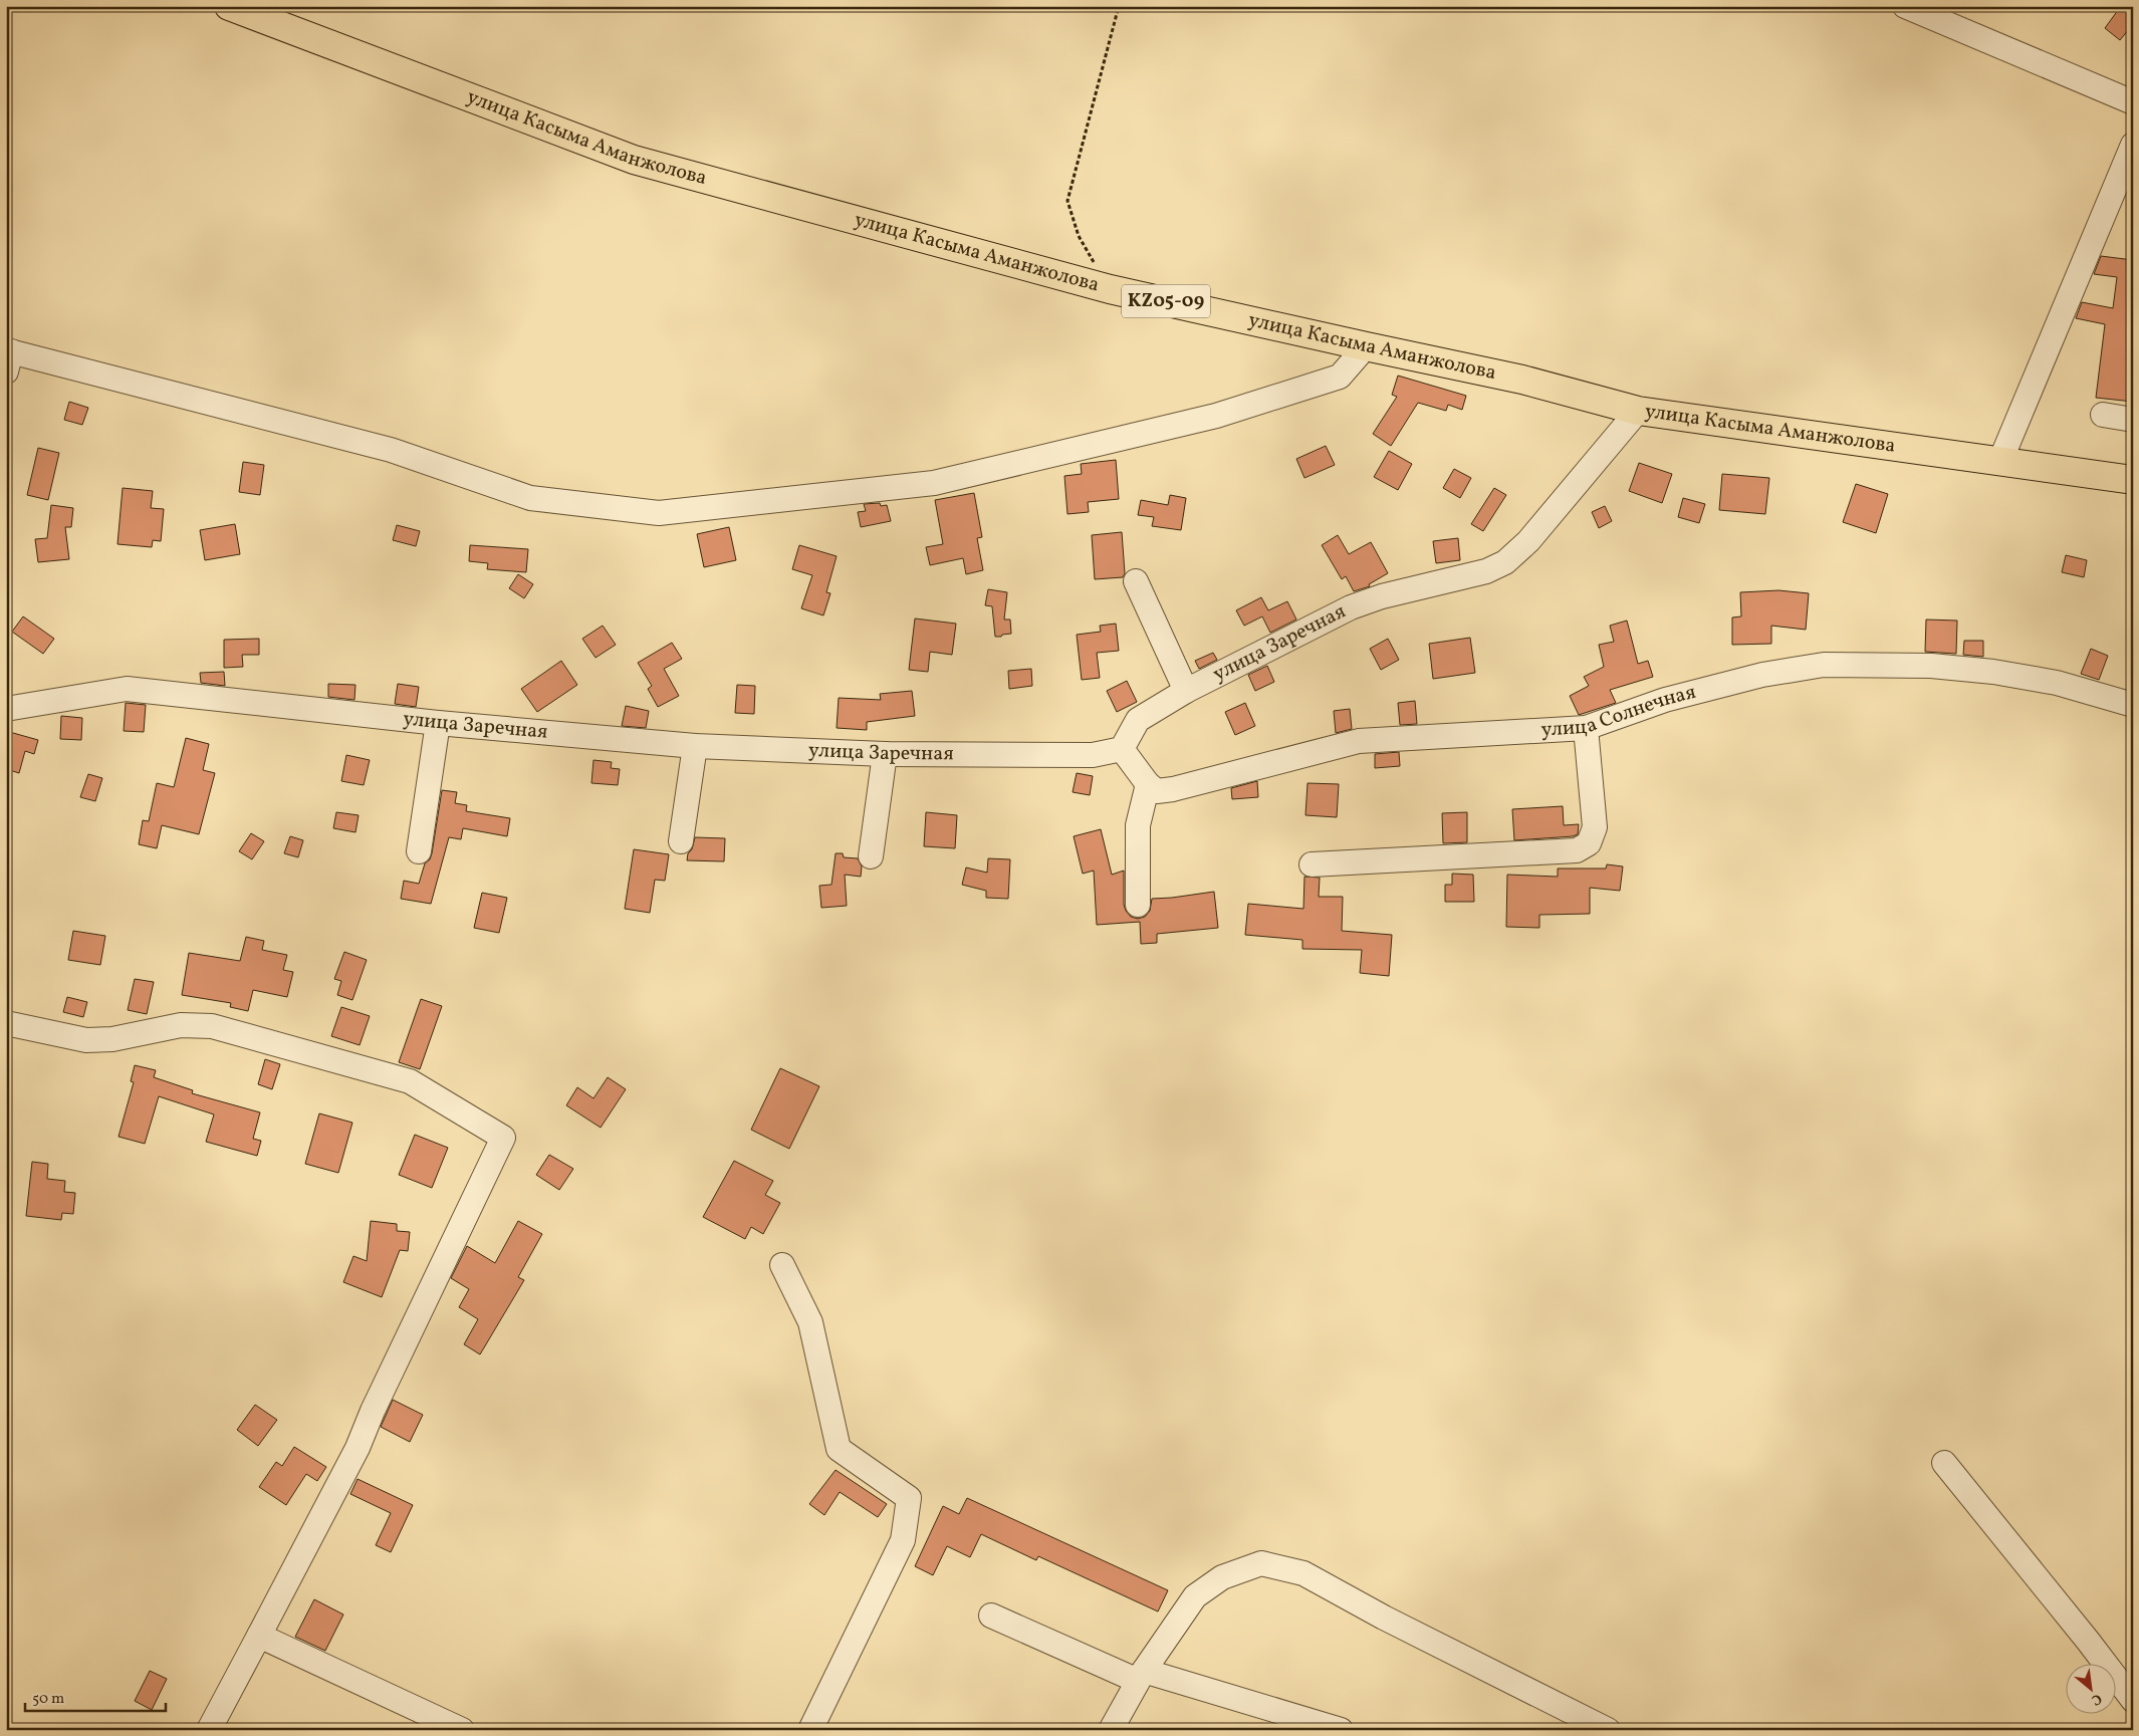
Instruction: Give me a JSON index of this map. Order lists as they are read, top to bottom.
{
  "streets": {
    "main road": ["улица Касыма Аманжолова", "KZ05-09"],
    "street": ["улица Заречная", "улица Солнечная"]
  },
  "crossings": [
    ["улица Касыма Аманжолова", "улица Заречная"]
  ],
  "scale_bar": "50 m",
  "north": "bottom right"
}
